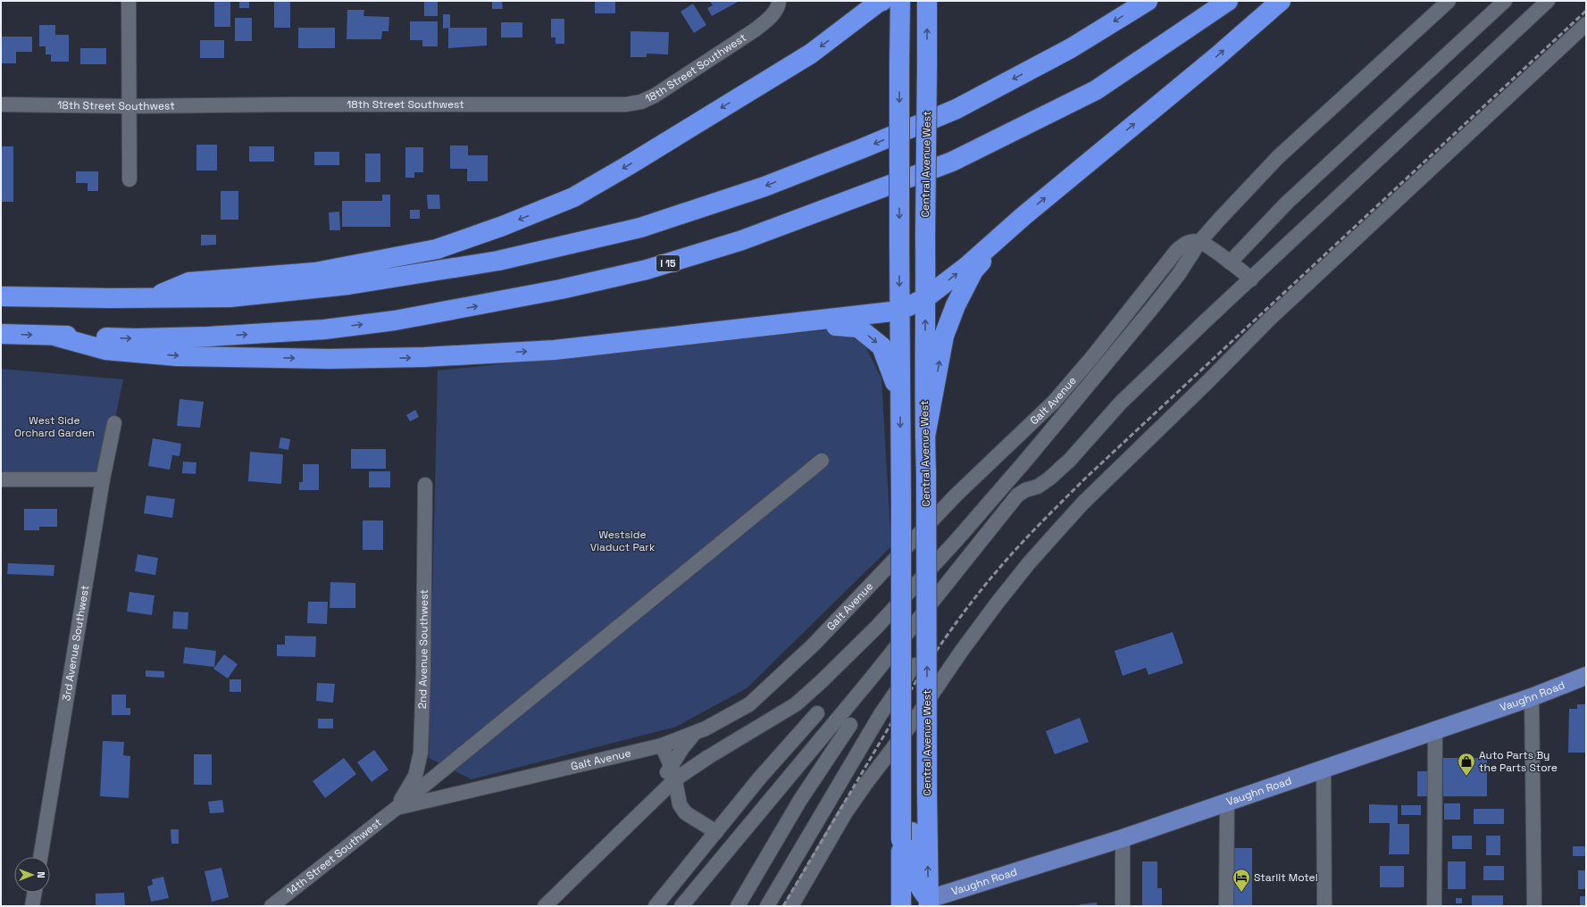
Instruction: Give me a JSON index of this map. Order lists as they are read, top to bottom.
{
  "streets": {
    "highway": ["Central Avenue West", "I 15"],
    "main road": ["Vaughn Road"],
    "street": [
      "18th Street Southwest",
      "Galt Avenue",
      "3rd Avenue Southwest",
      "2nd Avenue Southwest",
      "14th Street Southwest"
    ]
  },
  "crossings": [
    ["Central Avenue West", "Vaughn Road"],
    ["Galt Avenue", "2nd Avenue Southwest"],
    ["Galt Avenue", "14th Street Southwest"],
    ["2nd Avenue Southwest", "14th Street Southwest"]
  ],
  "parks": ["West Side Orchard Garden", "Westside Viaduct Park"],
  "places": {
    "shop": ["Auto Parts By the Parts Store"],
    "hotel": ["Starlit Motel"]
  },
  "north": "right"
}
